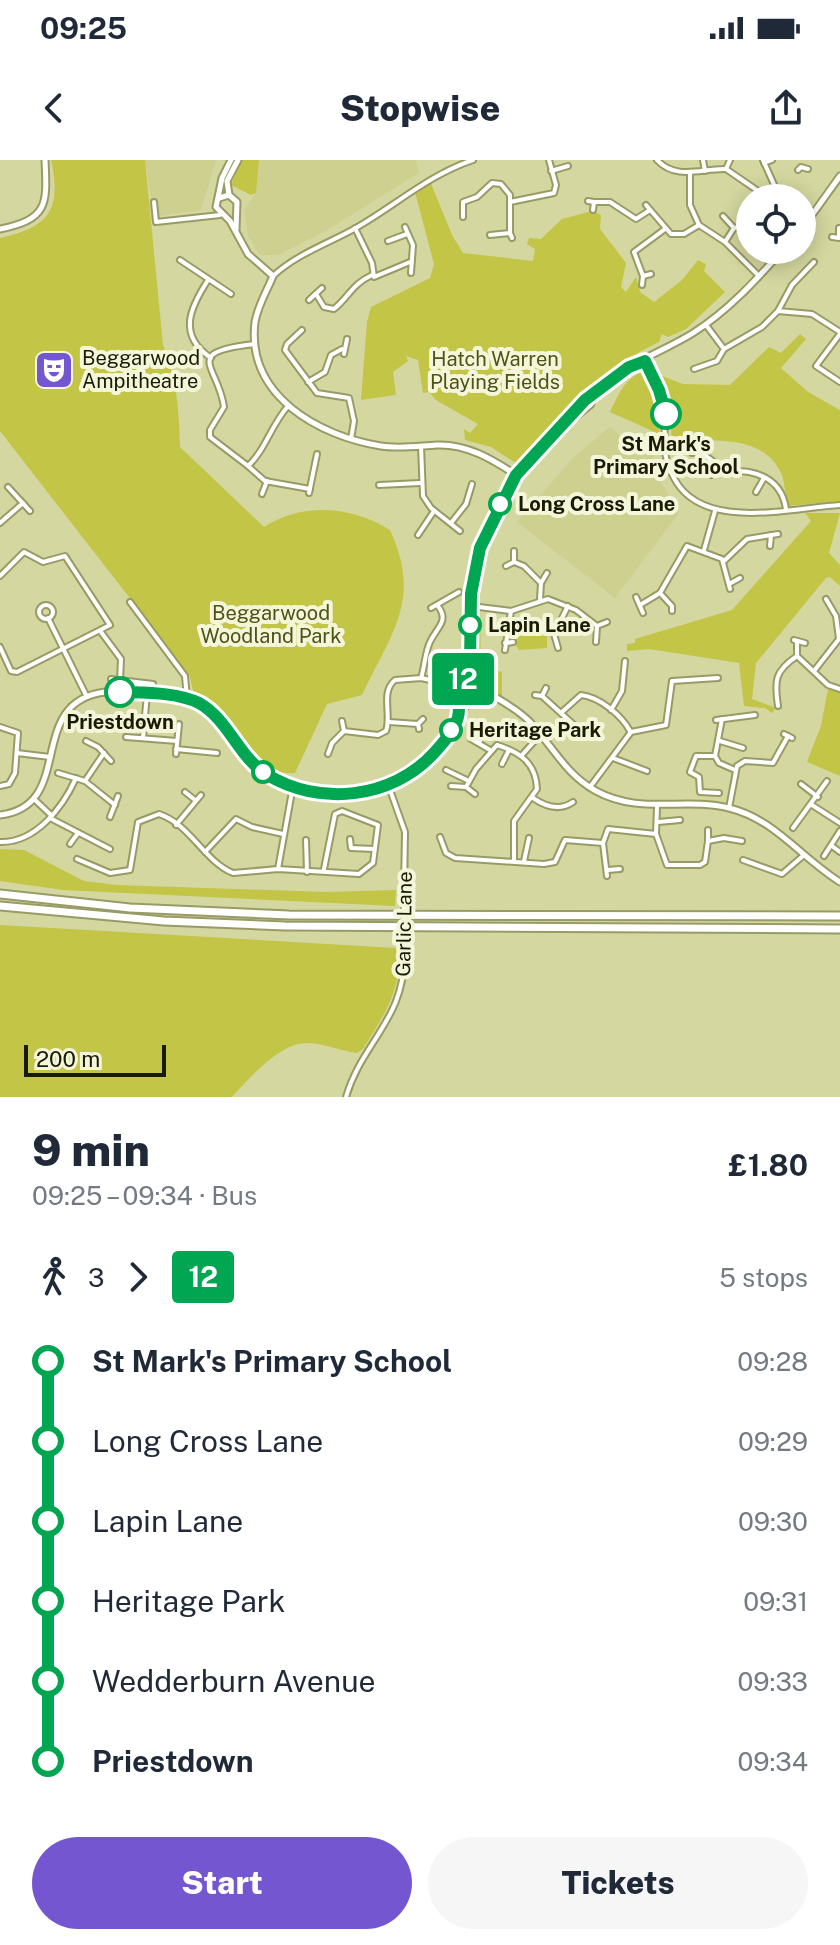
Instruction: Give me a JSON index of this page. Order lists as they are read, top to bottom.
{
  "streets": {
    "street": ["Garlic Lane"]
  },
  "parks": ["Hatch Warren Playing Fields", "Beggarwood Woodland Park"],
  "places": {
    "theatre": ["Beggarwood Ampitheatre"],
    "other": [
      "St Mark's Primary School",
      "Long Cross Lane",
      "Lapin Lane",
      "Priestdown",
      "Heritage Park"
    ]
  },
  "lines": ["bus line 12"],
  "scale_bar": "200 m",
  "page": {
    "status": "09:25",
    "header": "Stopwise",
    "on_map": "12",
    "scale": "200 m",
    "heading": ["9 min", "09:25 – 09:34 · Bus", "£1.80"],
    "legs": ["3", "12", "5 stops"],
    "list": [
      {
        "name": "St Mark's Primary School",
        "value": "09:28"
      },
      {
        "name": "Long Cross Lane",
        "value": "09:29"
      },
      {
        "name": "Lapin Lane",
        "value": "09:30"
      },
      {
        "name": "Heritage Park",
        "value": "09:31"
      },
      {
        "name": "Wedderburn Avenue",
        "value": "09:33"
      },
      {
        "name": "Priestdown",
        "value": "09:34"
      }
    ],
    "buttons": ["Start", "Tickets"]
  }
}
